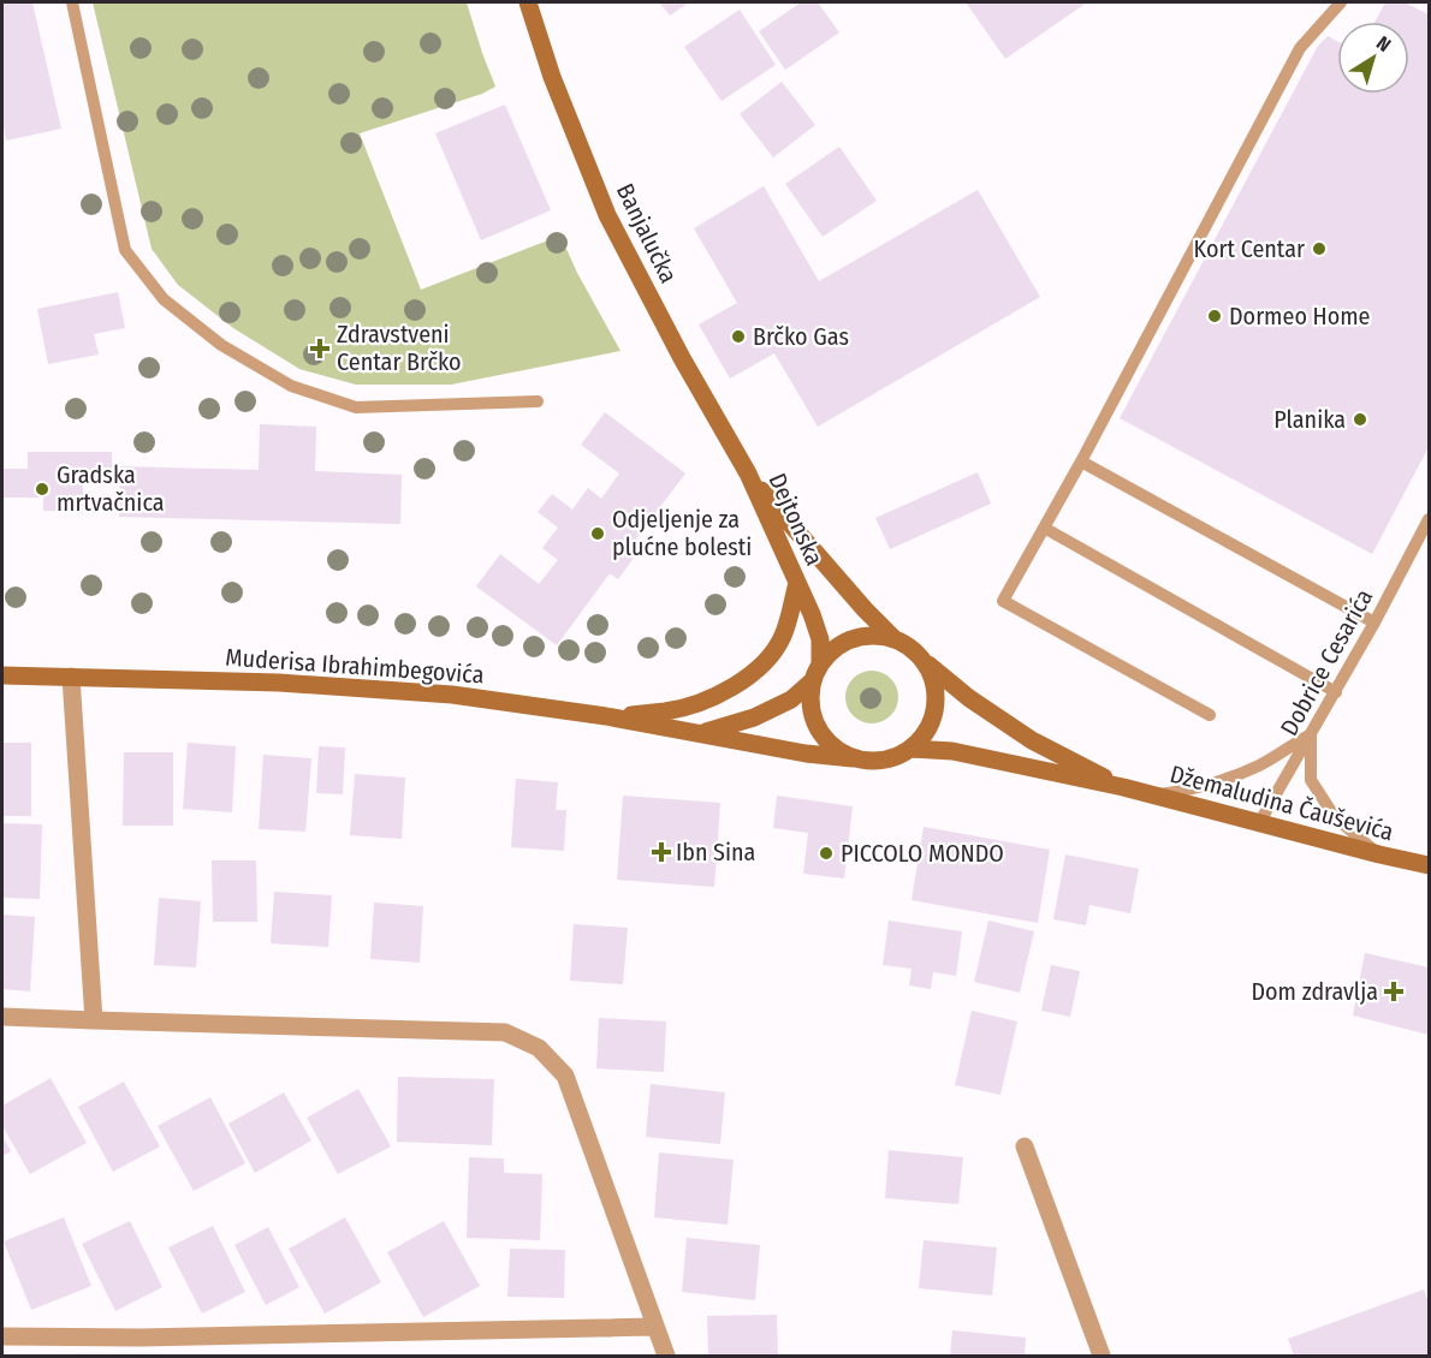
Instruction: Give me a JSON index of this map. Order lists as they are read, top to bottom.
{
  "streets": {
    "main road": [
      "Banjalučka",
      "Dejtonska",
      "Muderisa Ibrahimbegovića",
      "Džemaludina Čauševića"
    ],
    "lane": ["Dobrice Cesarića"]
  },
  "crossings": [
    ["Banjalučka", "Dejtonska"],
    ["Dejtonska", "Muderisa Ibrahimbegovića"],
    ["Dejtonska", "Džemaludina Čauševića"],
    ["Dobrice Cesarića", "Džemaludina Čauševića"],
    ["Muderisa Ibrahimbegovića", "Džemaludina Čauševića"]
  ],
  "places": {
    "other": [
      "Kort Centar",
      "Dormeo Home",
      "Brčko Gas",
      "Planika",
      "Gradska mrtvačnica",
      "Odjeljenje za plućne bolesti",
      "PICCOLO MONDO"
    ],
    "health": ["Zdravstveni Centar Brčko", "Ibn Sina", "Dom zdravlja"]
  },
  "north": "top right"
}
